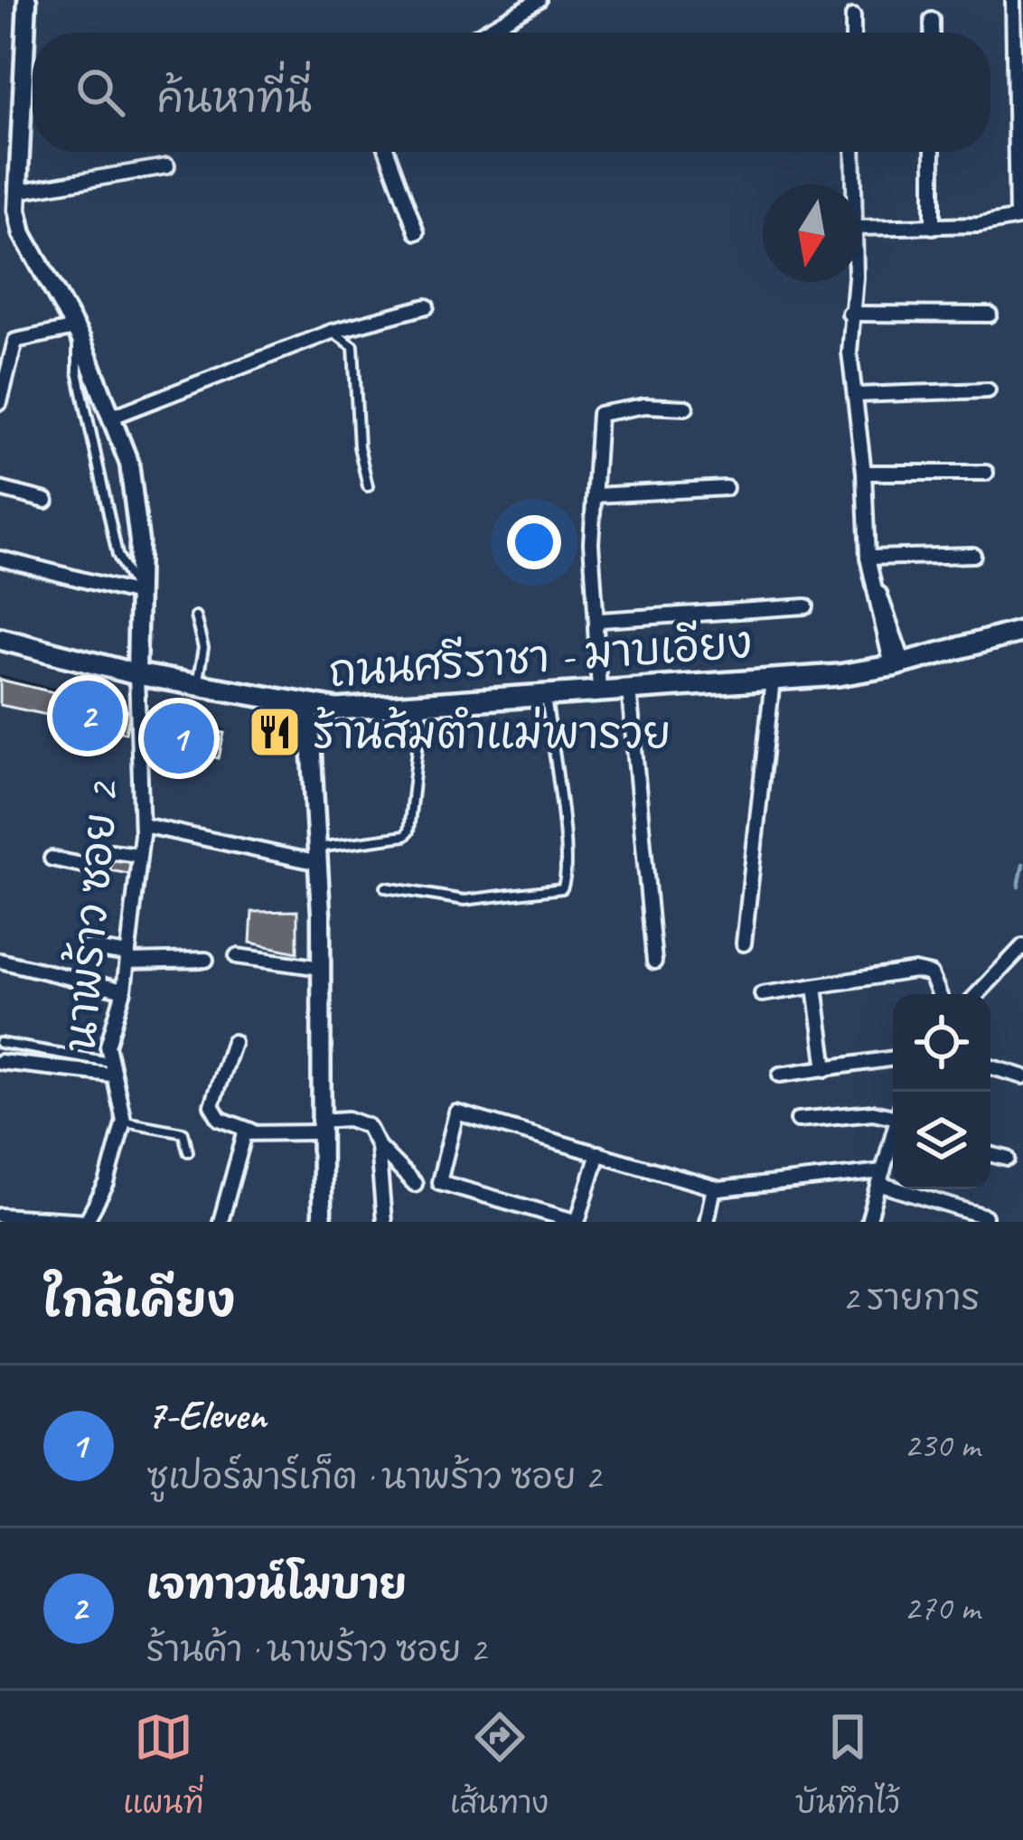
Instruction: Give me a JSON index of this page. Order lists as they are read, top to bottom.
{
  "streets": {
    "main road": ["ถนนศรีราชา - มาบเอียง"],
    "street": ["นาพร้าว ซอย 2"]
  },
  "crossings": [
    ["ถนนศรีราชา - มาบเอียง", "นาพร้าว ซอย 2"]
  ],
  "places": {
    "restaurant": ["ร้านส้มตำแม่พารวย"]
  },
  "north": "bottom",
  "page": {
    "search": "ค้นหาที่นี่",
    "pins": ["2", "1"],
    "heading": ["ใกล้เคียง", "2 รายการ"],
    "list": [
      {
        "mark": "1",
        "name": "7-Eleven",
        "note": "ซูเปอร์มาร์เก็ต · นาพร้าว ซอย 2",
        "value": "230 m"
      },
      {
        "mark": "2",
        "name": "เจทาวน์โมบาย",
        "note": "ร้านค้า · นาพร้าว ซอย 2",
        "value": "270 m"
      }
    ],
    "nav": ["แผนที่", "เส้นทาง", "บันทึกไว้"]
  }
}
